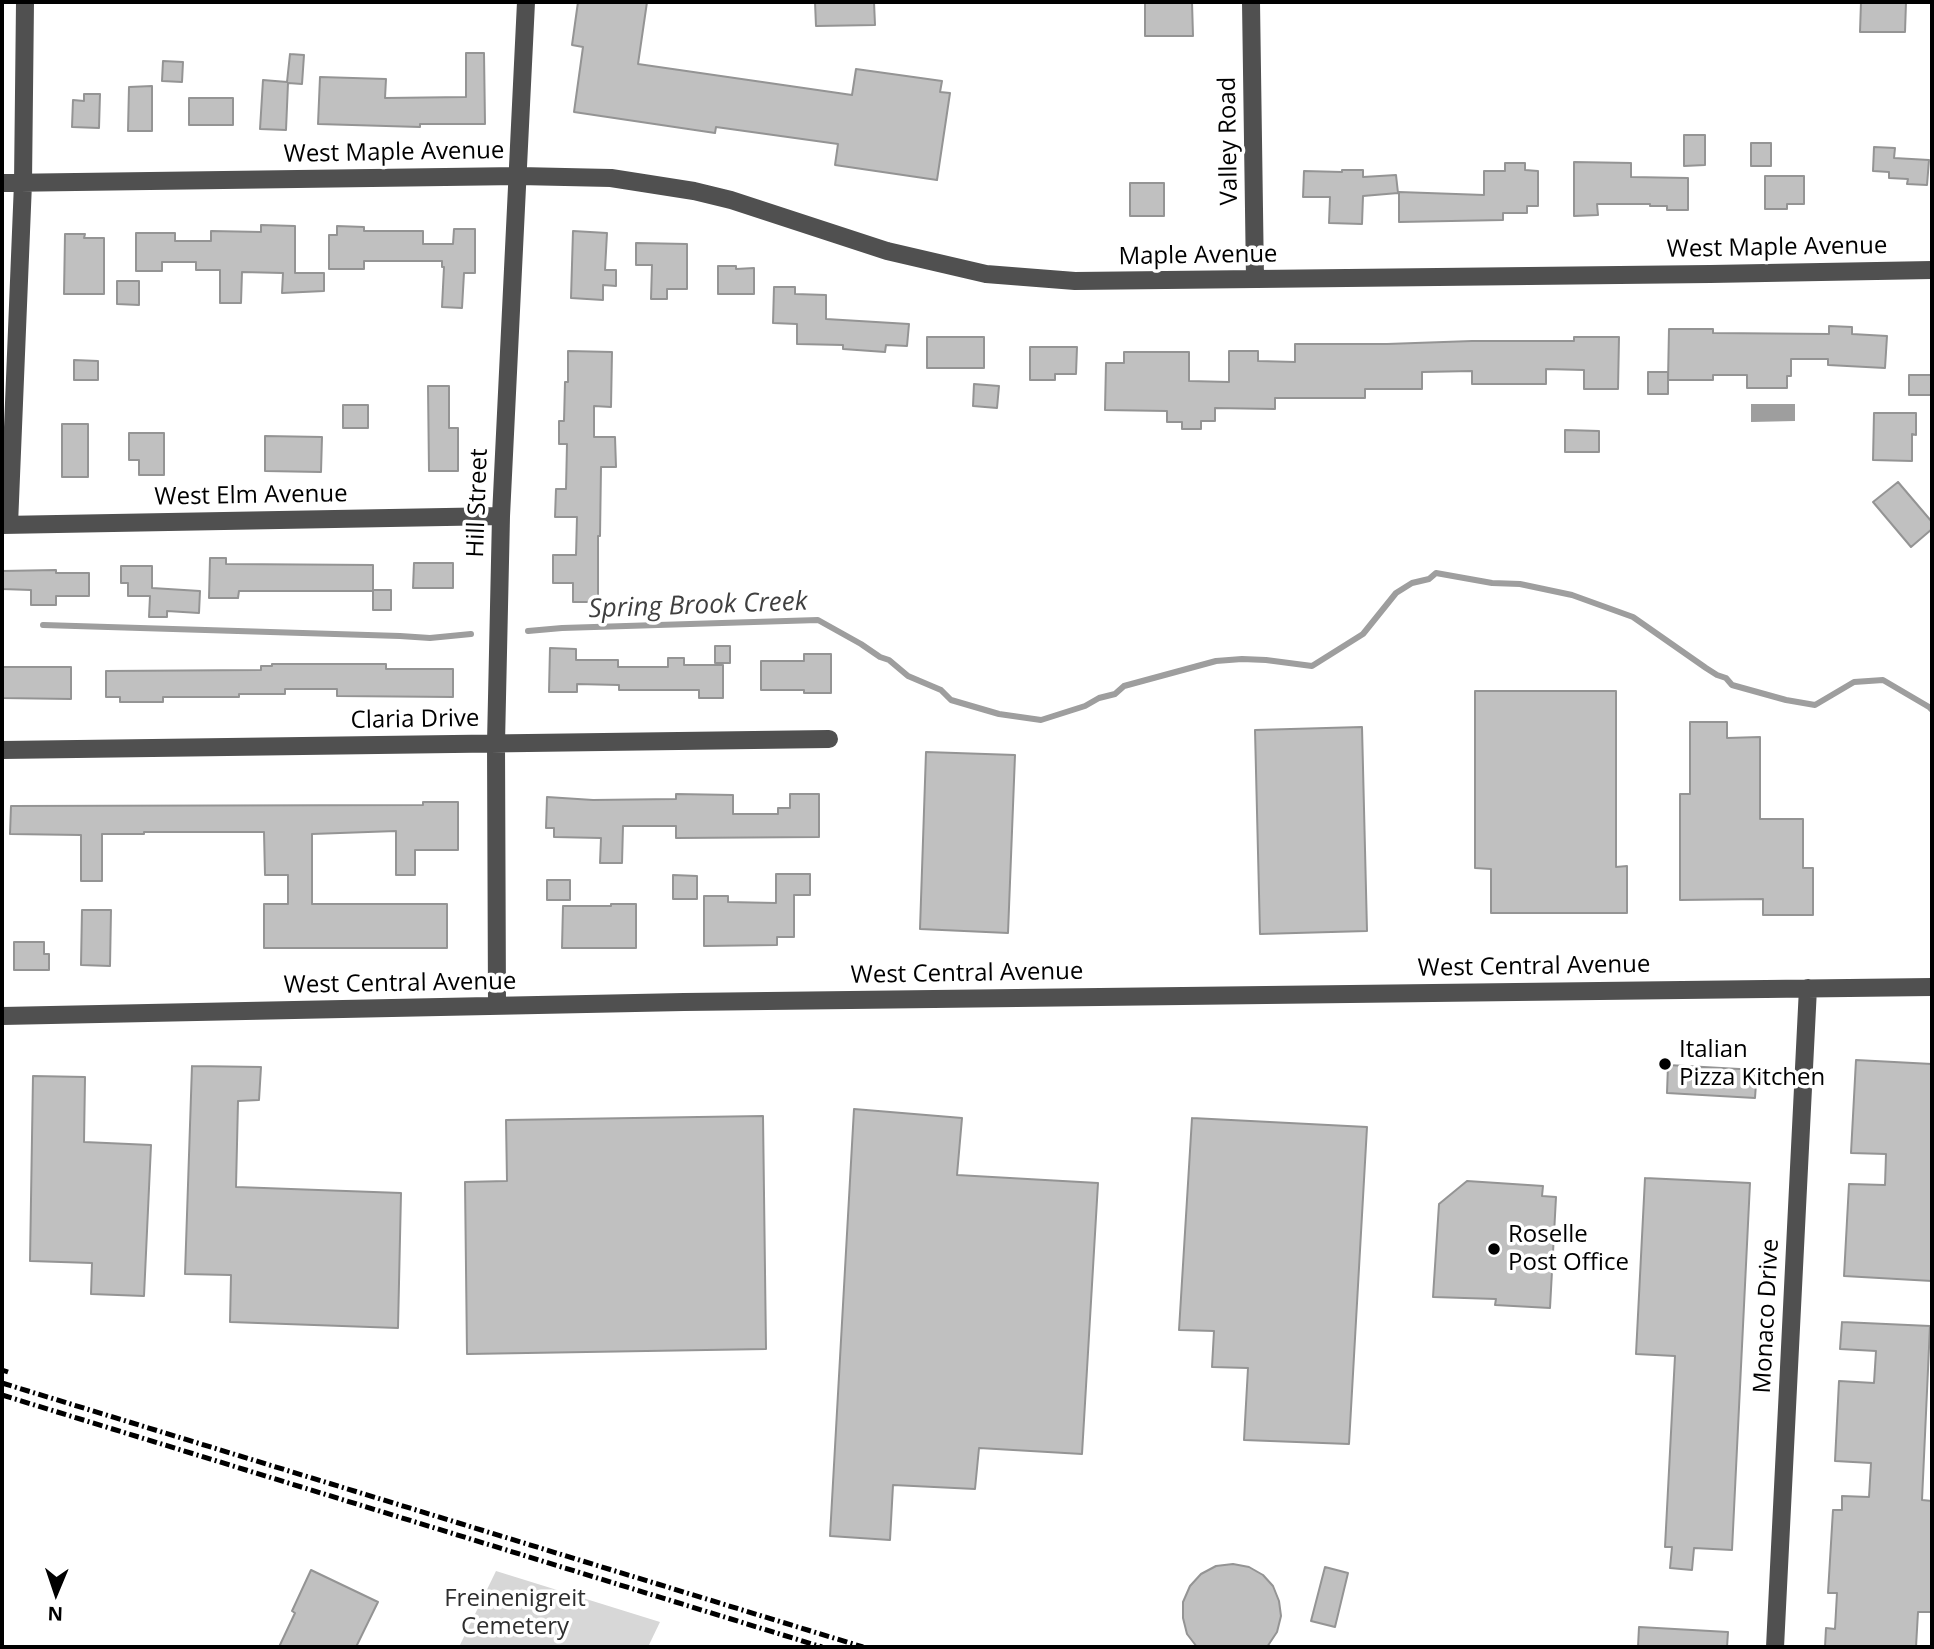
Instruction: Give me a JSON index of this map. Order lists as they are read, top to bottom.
{
  "streets": {
    "street": [
      "Valley Road",
      "West Maple Avenue",
      "Maple Avenue",
      "West Elm Avenue",
      "Hill Street",
      "Claria Drive",
      "West Central Avenue",
      "Monaco Drive"
    ]
  },
  "crossings": [
    ["Valley Road", "Maple Avenue"],
    ["West Maple Avenue", "Maple Avenue"],
    ["West Maple Avenue", "Hill Street"],
    ["West Elm Avenue", "Hill Street"],
    ["Hill Street", "Claria Drive"],
    ["Hill Street", "West Central Avenue"],
    ["West Central Avenue", "Monaco Drive"]
  ],
  "water": ["Spring Brook Creek"],
  "parks": ["Freinenigreit Cemetery"],
  "places": ["Italian Pizza Kitchen", "Roselle Post Office"],
  "north": "bottom"
}
